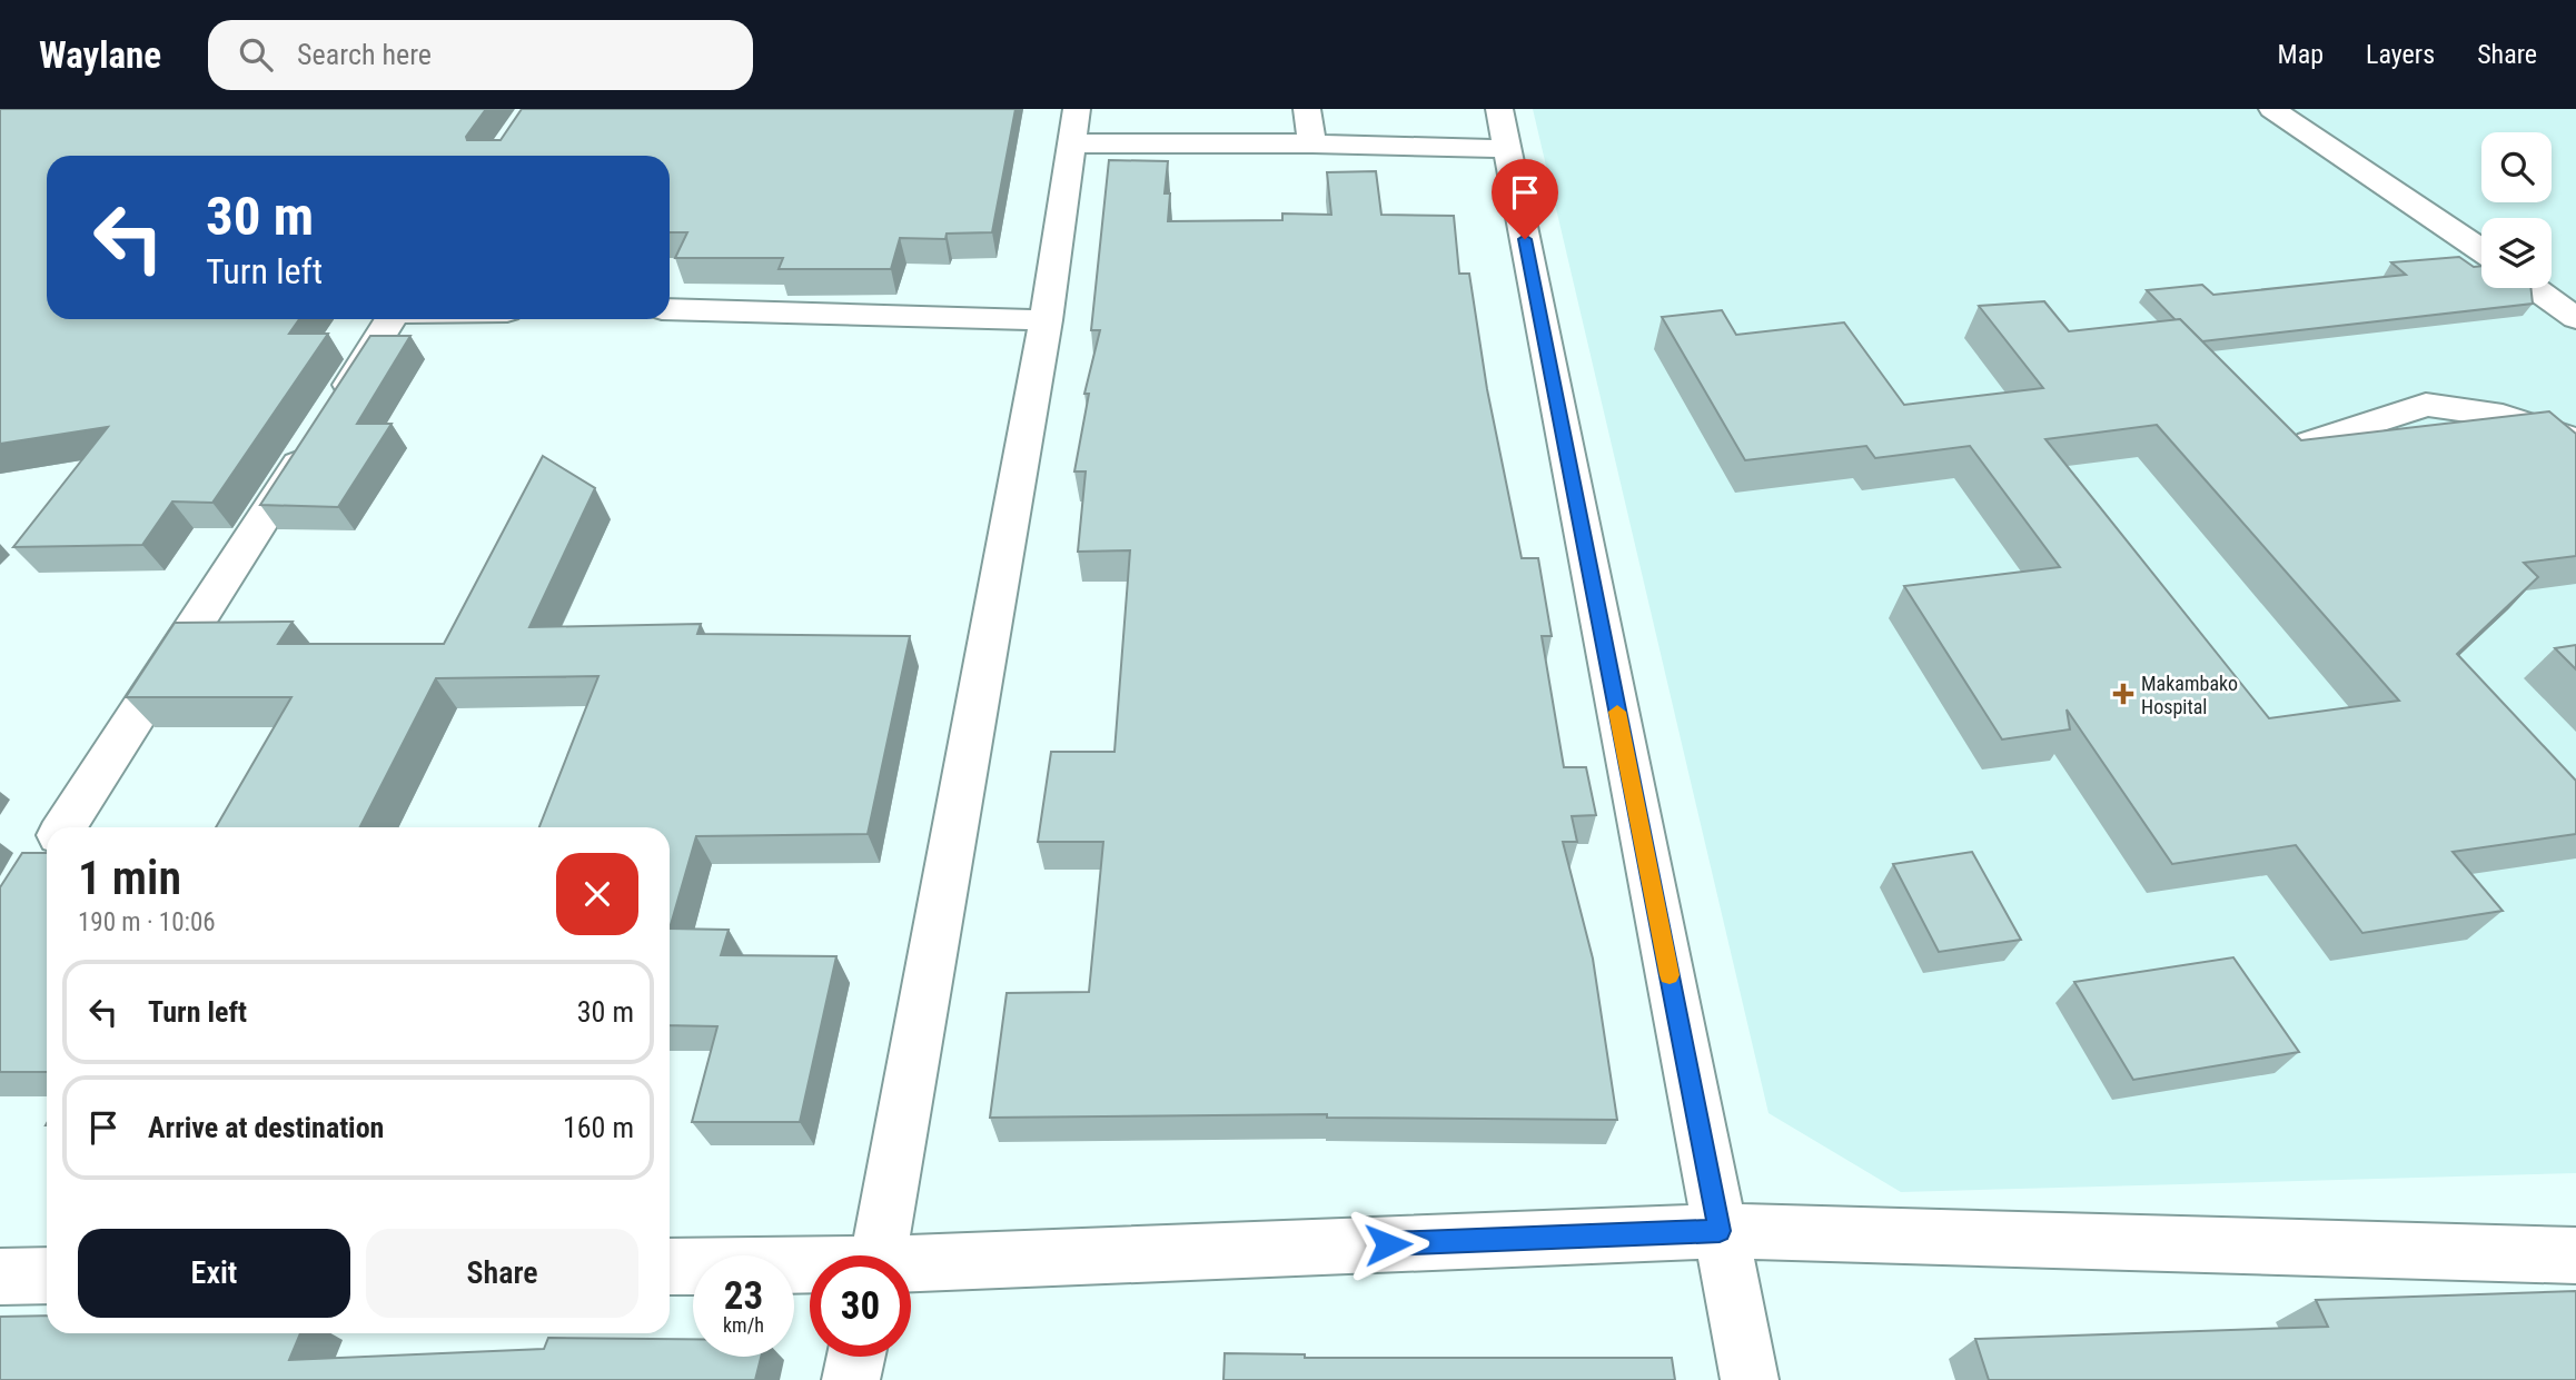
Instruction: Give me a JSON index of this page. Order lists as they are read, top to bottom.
{
  "places": {
    "health": ["Makambako Hospital"]
  },
  "page": {
    "header": "Waylane",
    "search": "Search here",
    "nav": ["Map", "Layers", "Share"],
    "turn": ["30 m", "Turn left"],
    "heading": ["1 min", "190 m · 10:06"],
    "list": [
      {
        "name": "Turn left",
        "value": "30 m"
      },
      {
        "name": "Arrive at destination",
        "value": "160 m"
      }
    ],
    "buttons": ["Exit", "Share"],
    "speed": "23 km/h",
    "limit": "30"
  }
}
